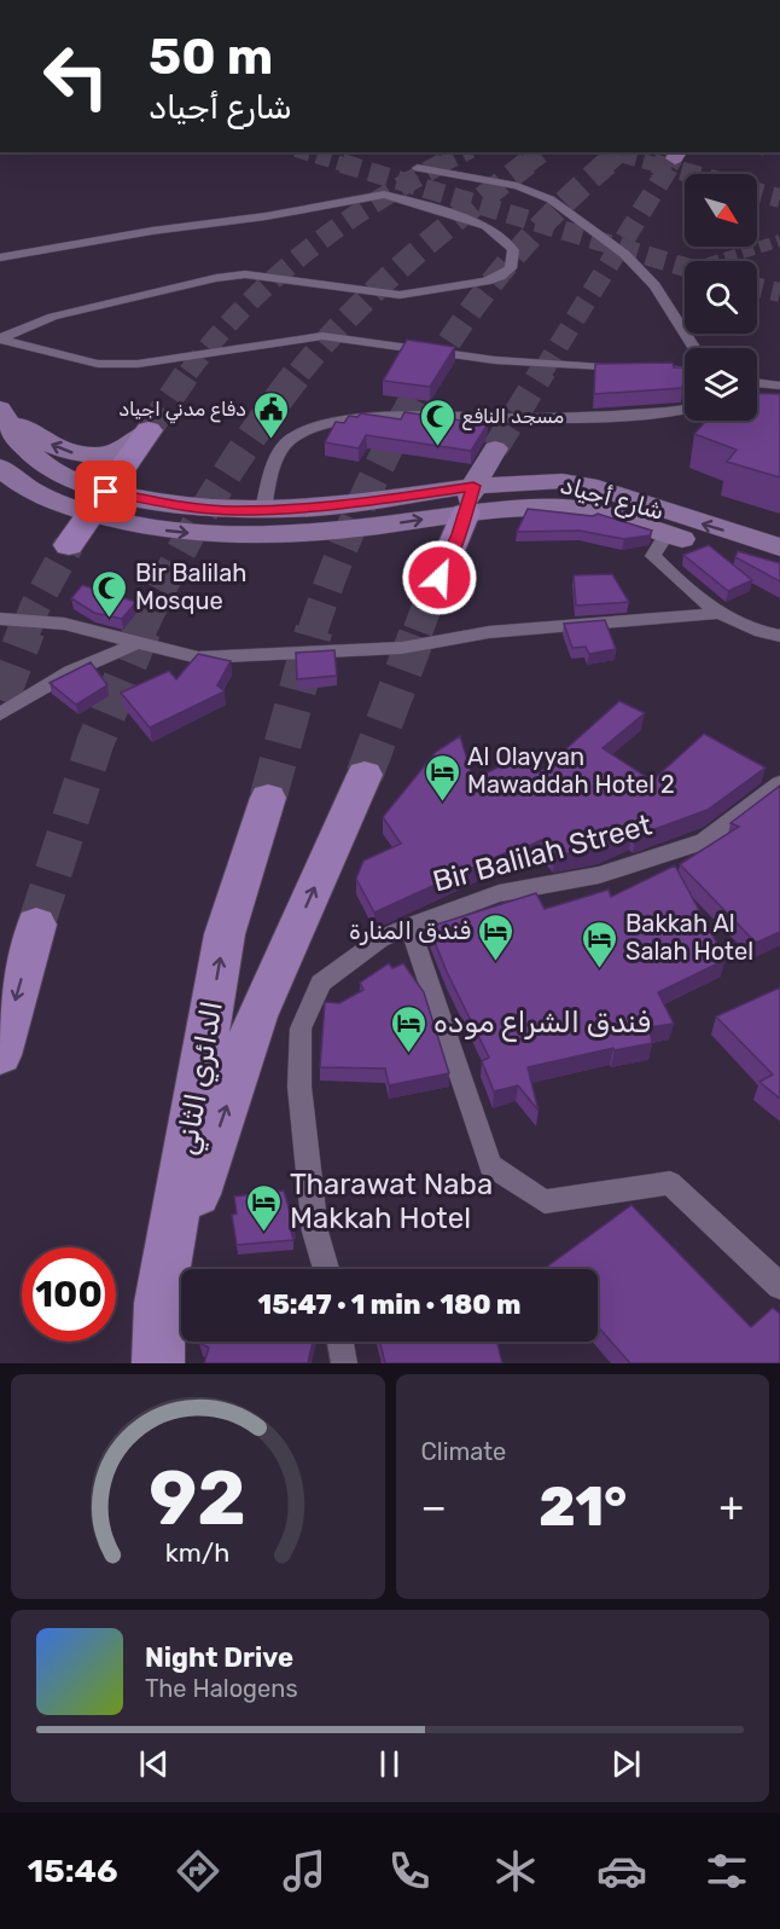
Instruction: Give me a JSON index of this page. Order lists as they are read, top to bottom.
{
  "streets": {
    "highway": ["الدائري الثاني"],
    "main road": ["شارع أجياد"],
    "street": ["Bir Balilah Street"]
  },
  "places": {
    "public building": ["دفاع مدني اجياد"],
    "mosque": ["مسجد النافع", "Bir Balilah Mosque"],
    "hotel": [
      "Al Olayyan Mawaddah Hotel 2",
      "فندق المنارة",
      "Bakkah Al Salah Hotel",
      "فندق الشراع موده",
      "Tharawat Naba Makkah Hotel"
    ]
  },
  "north": "bottom right",
  "page": {
    "turn": ["50 m", "شارع أجياد"],
    "limit": "100",
    "trip": "15:47 · 1 min · 180 m",
    "tile": "Climate",
    "heat": ["−", "21°", "+"],
    "song": ["Night Drive", "The Halogens"],
    "tabs": "15:46",
    "gauge": ["92", "km/h"]
  }
}
